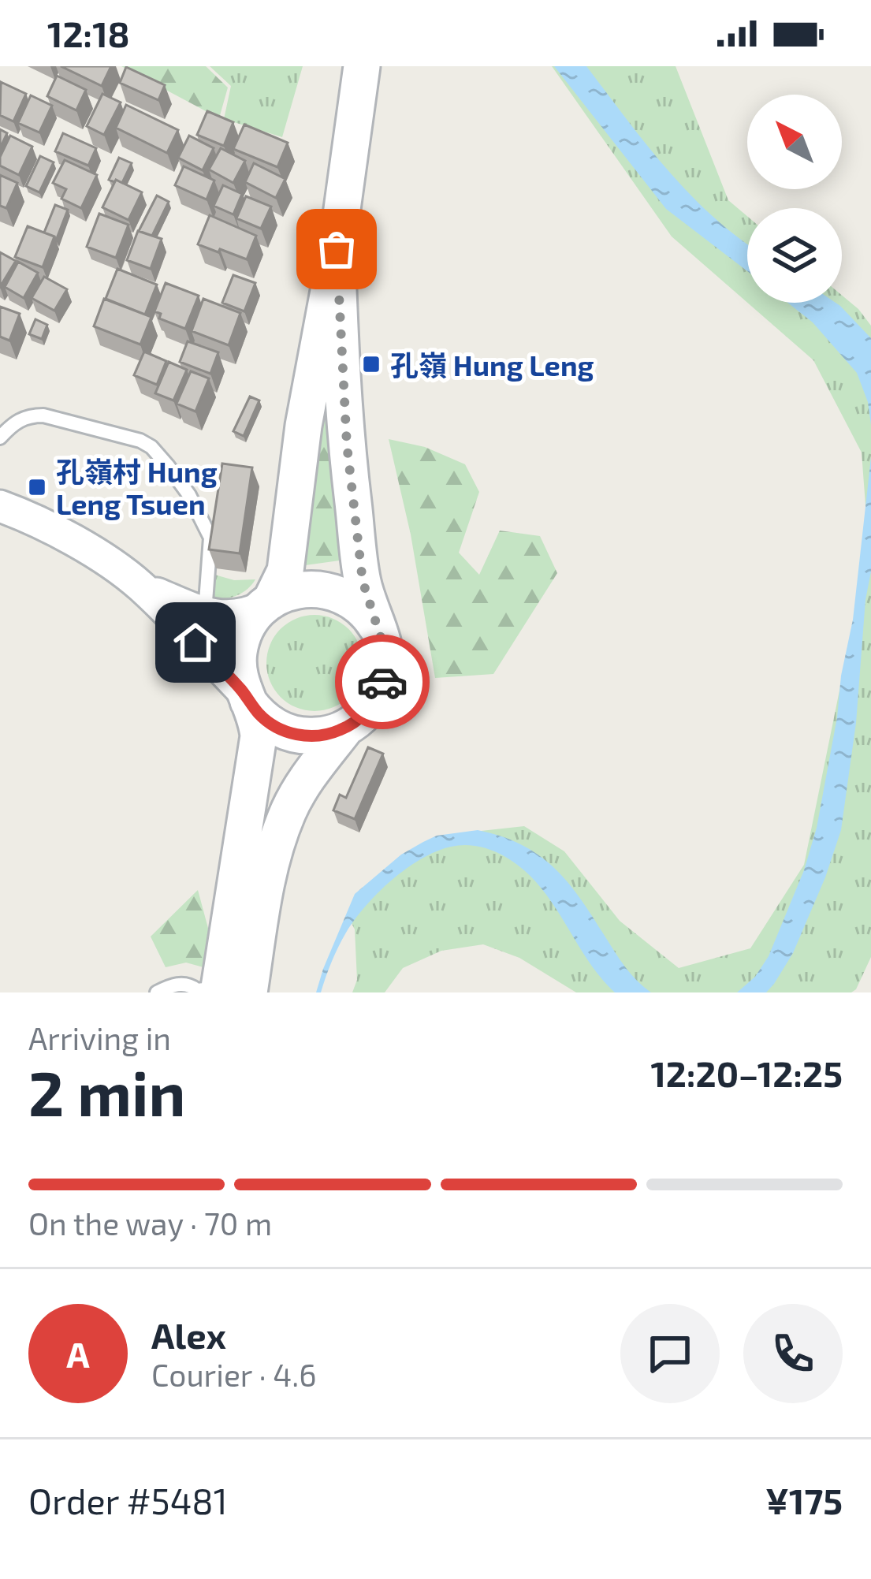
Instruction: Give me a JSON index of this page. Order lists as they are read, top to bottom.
{
  "places": {
    "transit": ["孔嶺 Hung Leng", "孔嶺村 Hung Leng Tsuen"]
  },
  "north": "top left",
  "page": {
    "status": "12:18",
    "heading": ["2 min", "Arriving in", "12:20–12:25"],
    "panel": [
      "Alex",
      "Courier · 4.6",
      "Order #5481",
      "¥175"
    ],
    "bar": "On the way · 70 m",
    "round": "A"
  }
}
